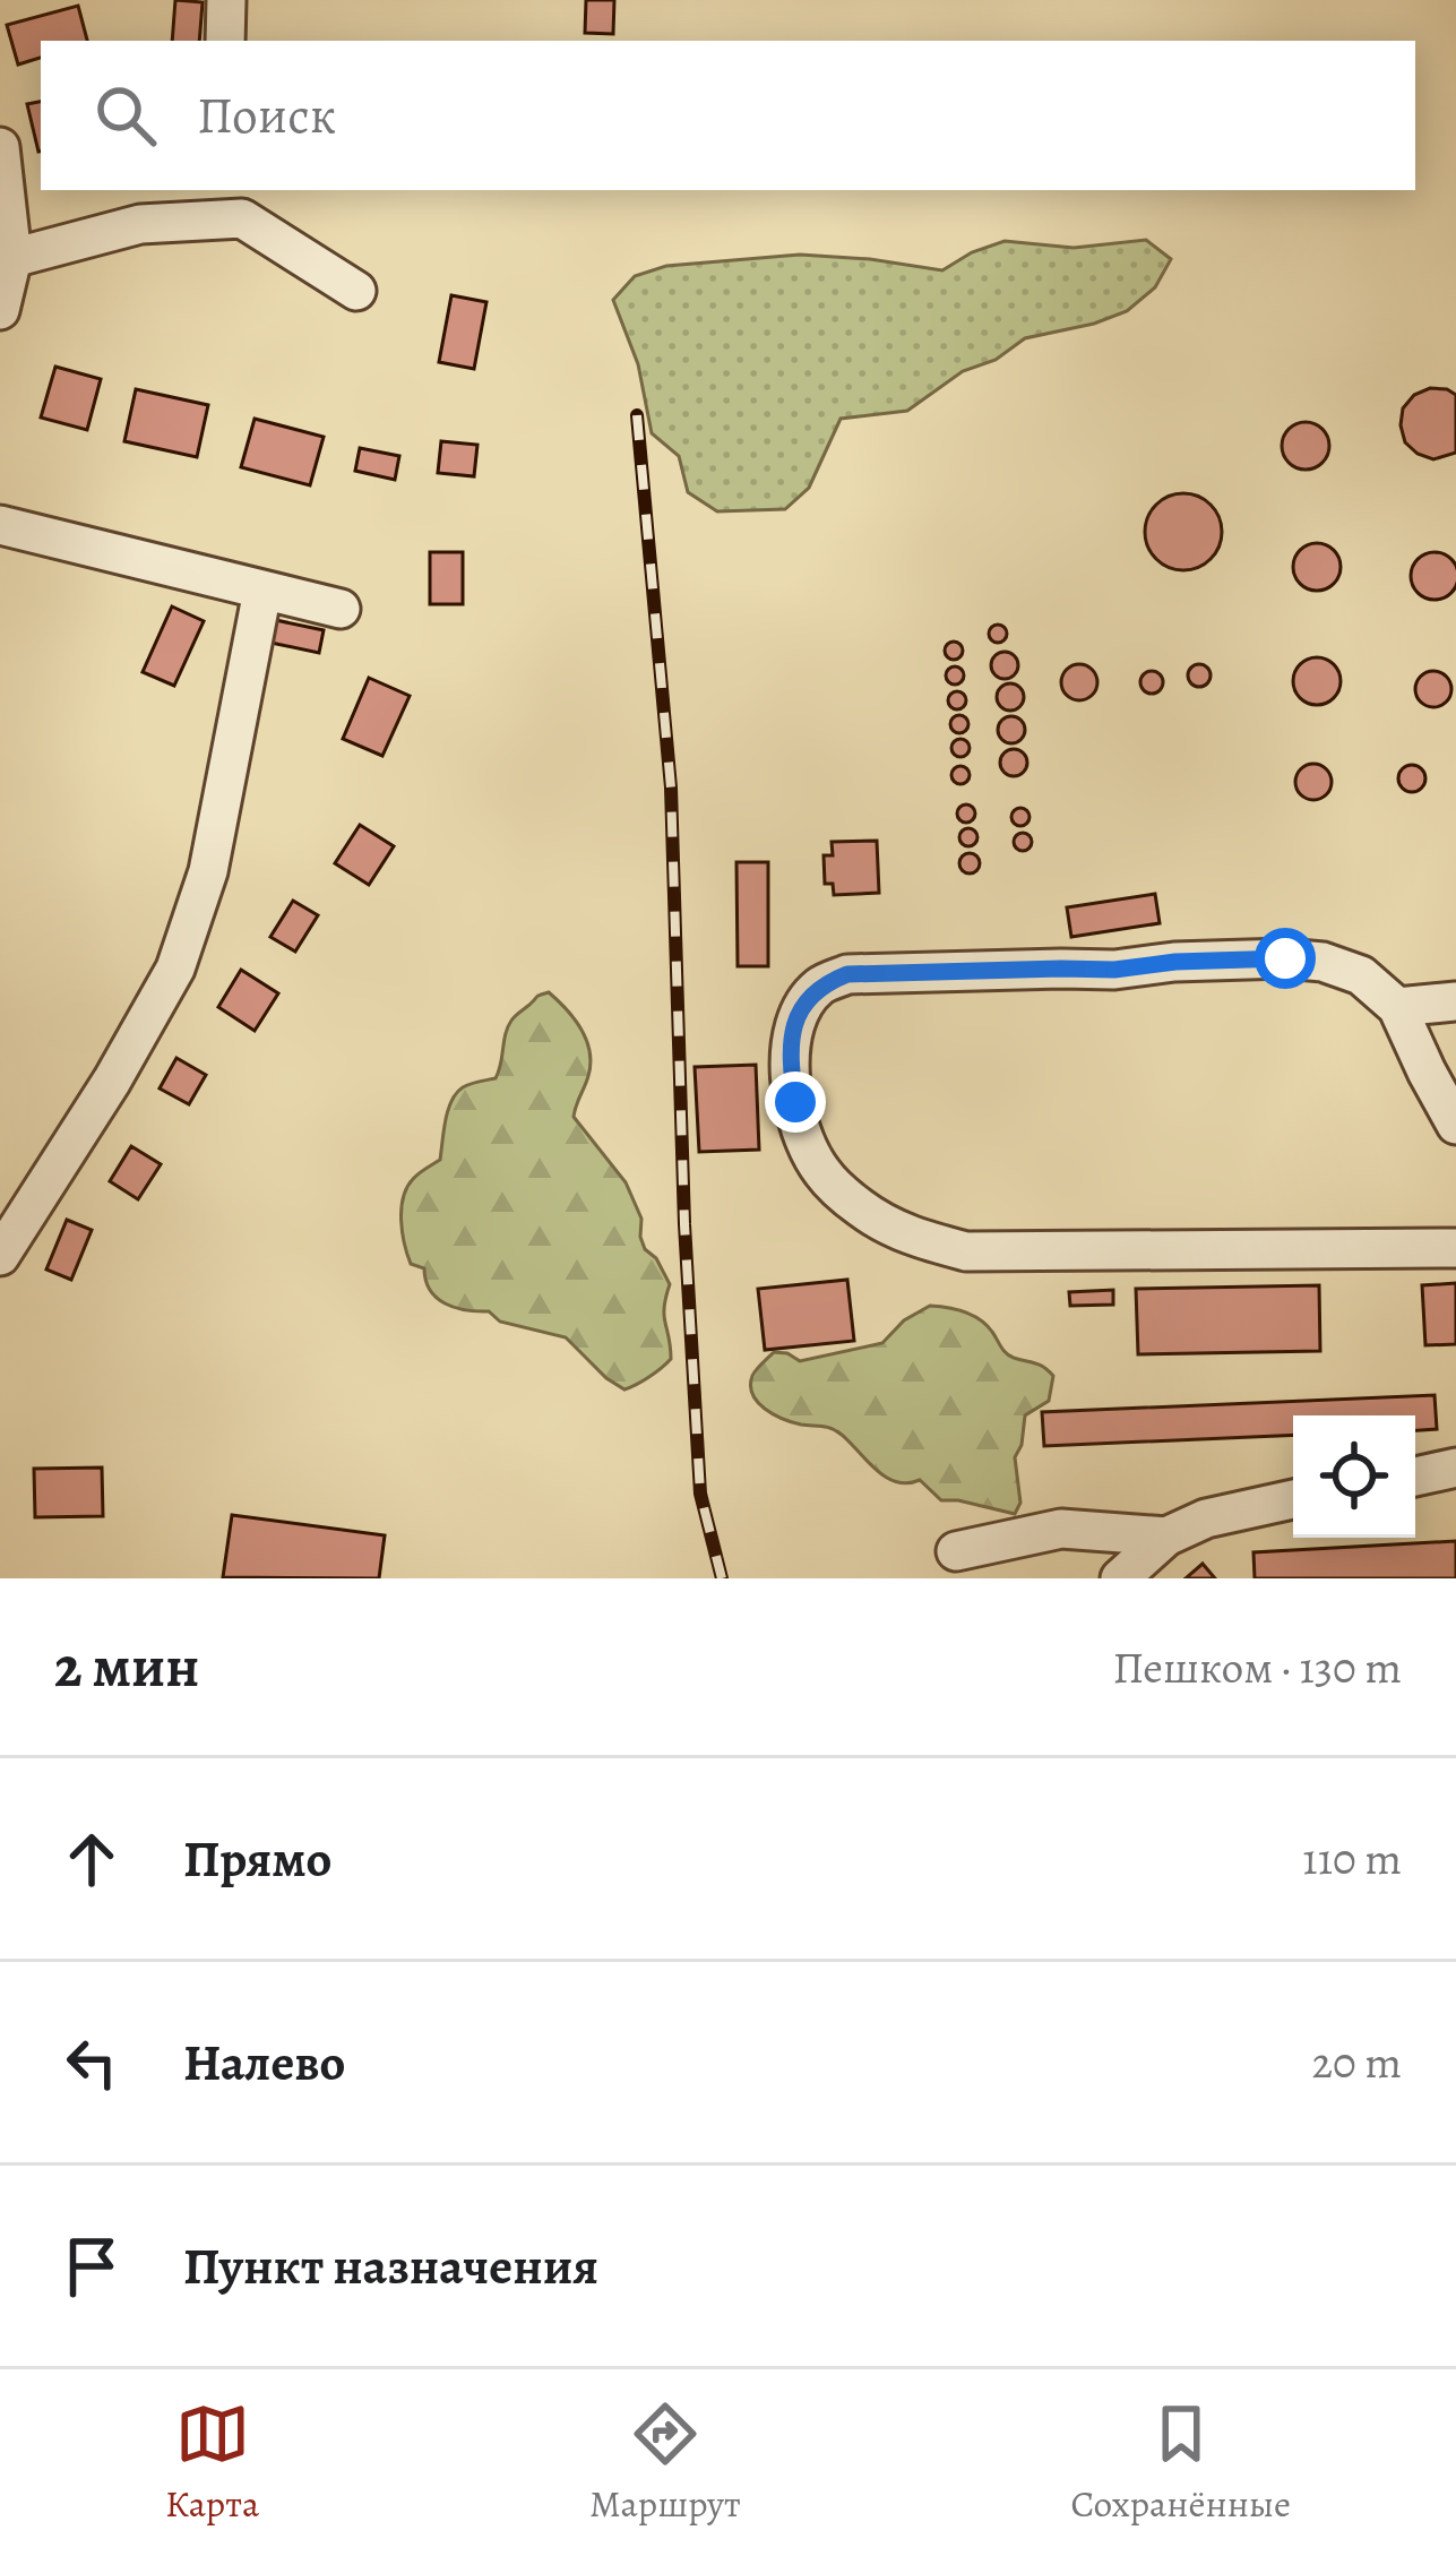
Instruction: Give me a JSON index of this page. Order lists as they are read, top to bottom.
{
  "page": {
    "search": "Поиск",
    "heading": ["2 мин", "Пешком · 130 m"],
    "list": [
      ["Прямо", "110 m"],
      ["Налево", "20 m"],
      "Пункт назначения"
    ],
    "nav": ["Карта", "Маршрут", "Сохранённые"]
  }
}
